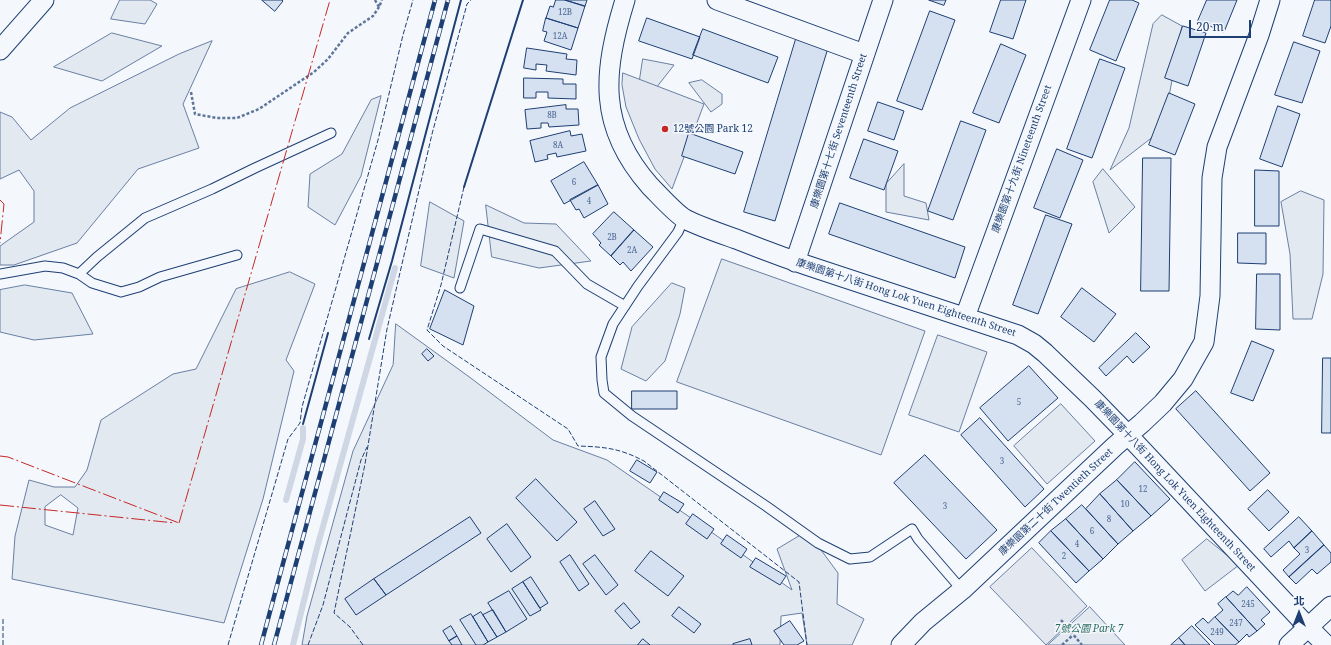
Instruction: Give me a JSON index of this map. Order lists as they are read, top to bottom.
{
  "streets": {
    "street": [
      "康樂園第十七街 Seventeenth Street",
      "康樂園第十九街 Nineteenth Street",
      "康樂園第十八街 Hong Lok Yuen Eighteenth Street",
      "康樂園第二十街 Twentieth Street"
    ]
  },
  "crossings": [
    ["康樂園第十七街 Seventeenth Street", "康樂園第十八街 Hong Lok Yuen Eighteenth Street"],
    ["康樂園第十九街 Nineteenth Street", "康樂園第十八街 Hong Lok Yuen Eighteenth Street"],
    ["康樂園第十八街 Hong Lok Yuen Eighteenth Street", "康樂園第二十街 Twentieth Street"]
  ],
  "parks": ["7號公園 Park 7"],
  "places": ["12號公園 Park 12"],
  "house_numbers": [
    "12B",
    "12A",
    "8B",
    "8A",
    "6",
    "4",
    "2B",
    "2A",
    "5",
    "3",
    "12",
    "10",
    "3",
    "8",
    "6",
    "4",
    "3",
    "2",
    "245",
    "247",
    "249"
  ],
  "scale_bar": "20 m",
  "north": "top"
}
